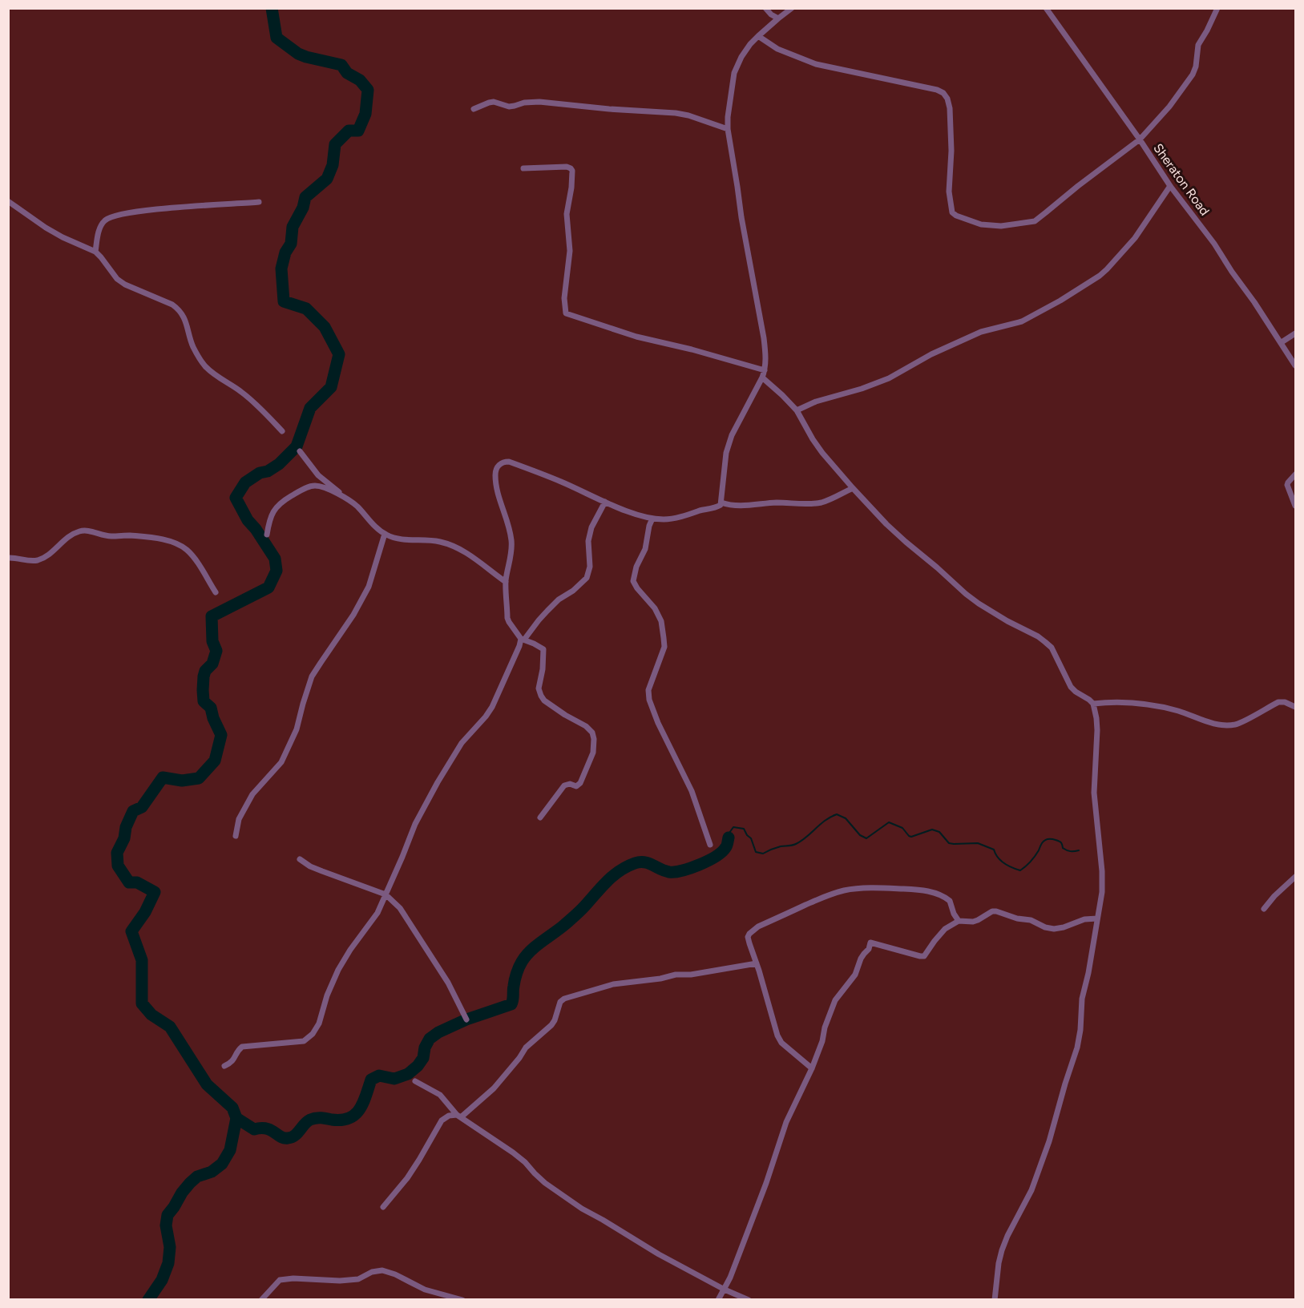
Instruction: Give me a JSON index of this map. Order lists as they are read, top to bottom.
{
  "streets": {
    "street": ["Sheraton Road"]
  }
}
